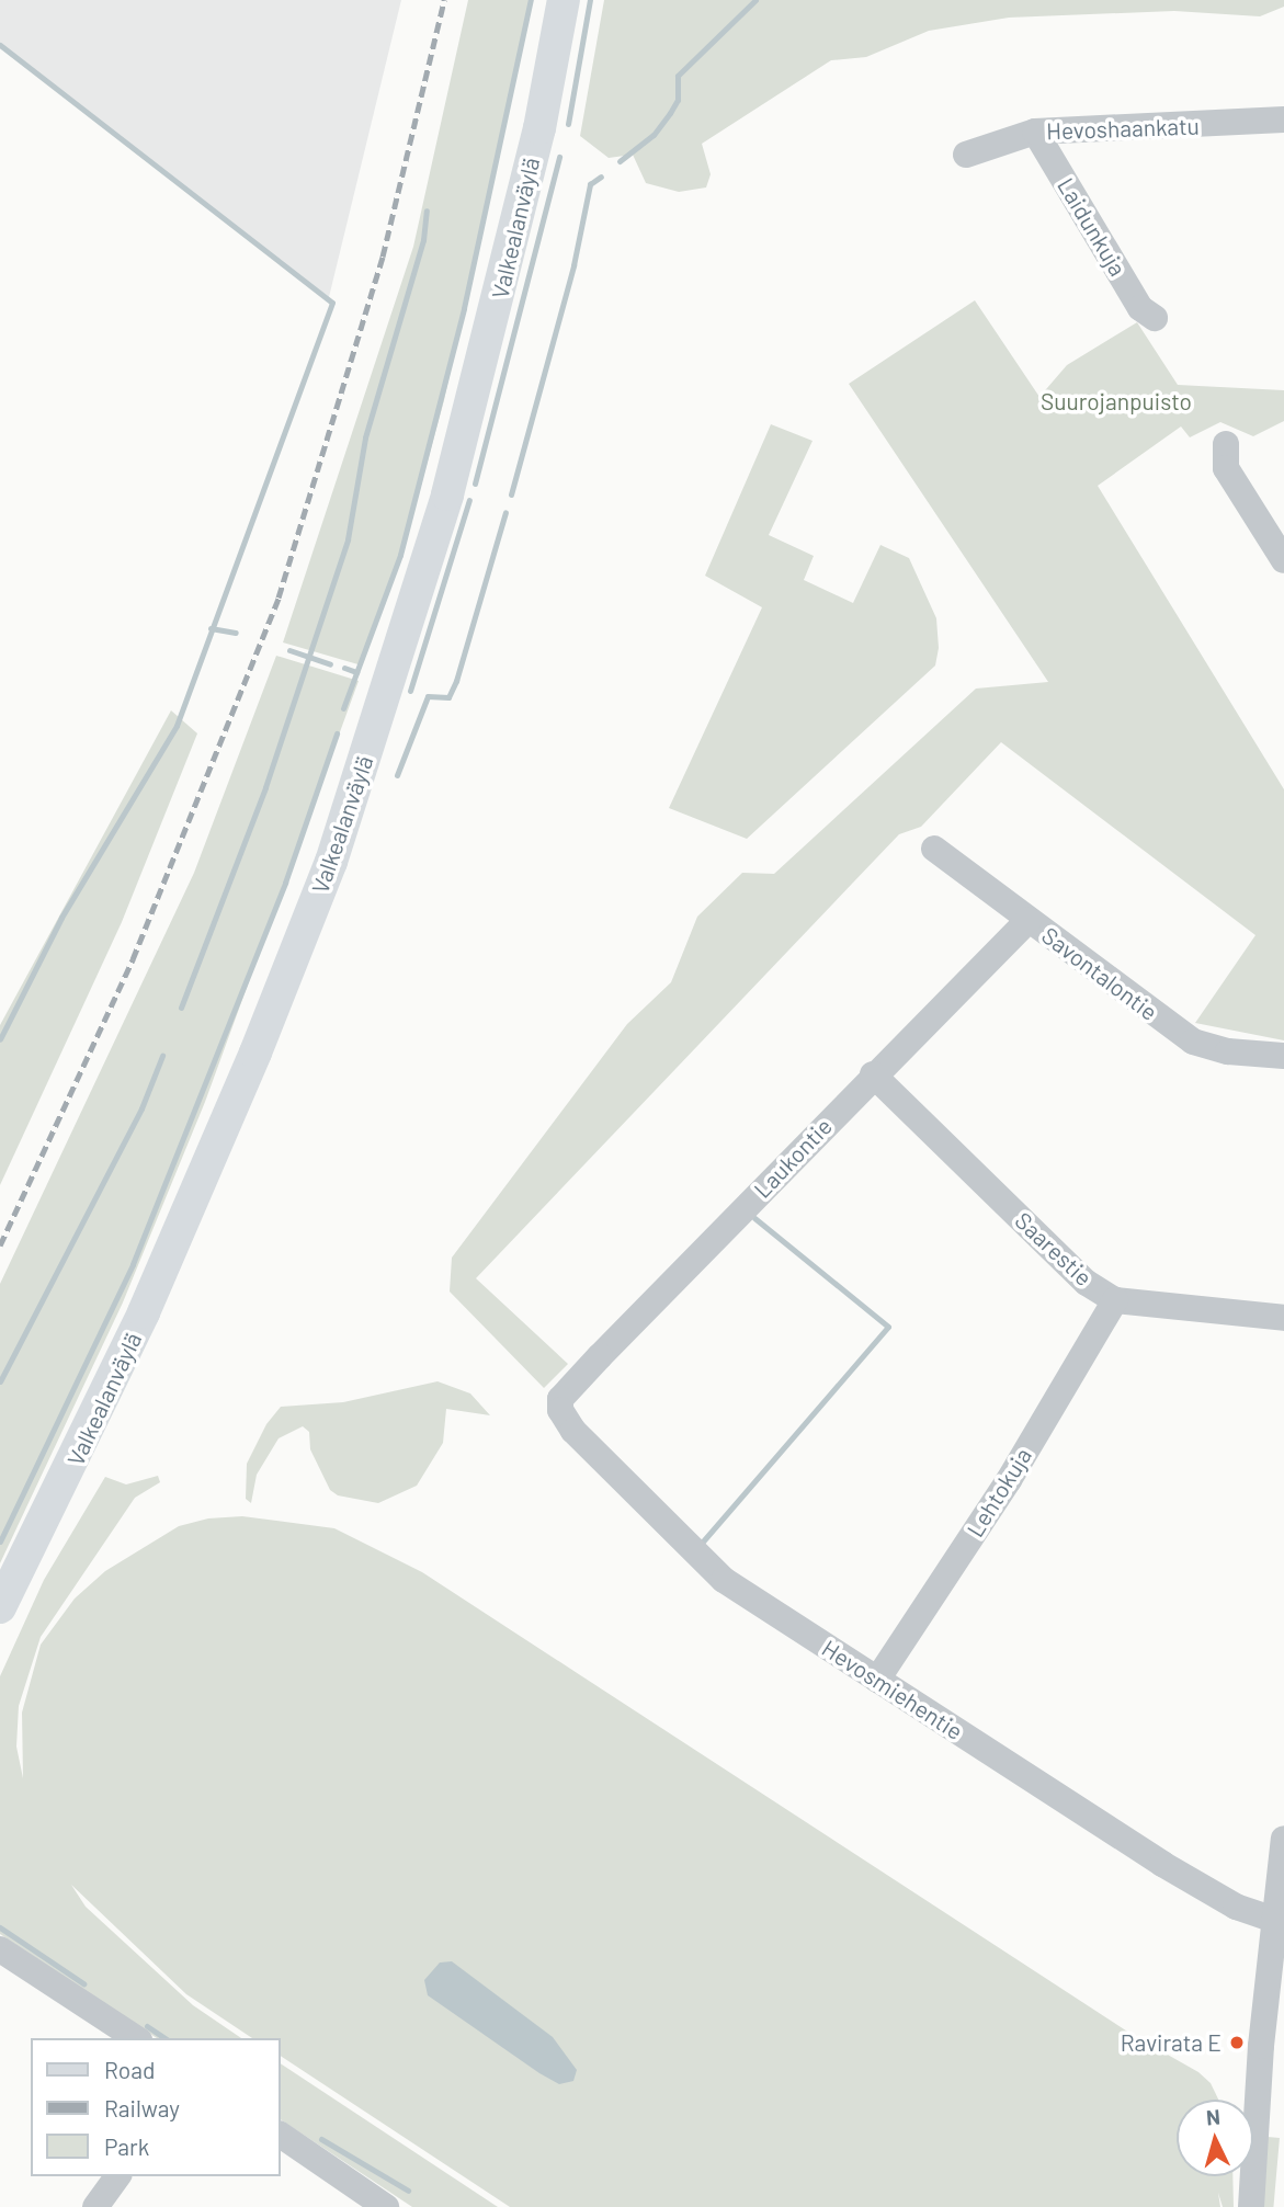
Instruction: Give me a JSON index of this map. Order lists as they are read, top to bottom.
{
  "streets": {
    "main road": ["Valkealanväylä"],
    "street": [
      "Hevoshaankatu",
      "Laidunkuja",
      "Savontalontie",
      "Laukontie",
      "Saarestie",
      "Lehtokuja",
      "Hevosmiehentie"
    ]
  },
  "crossings": [
    ["Hevoshaankatu", "Laidunkuja"],
    ["Savontalontie", "Laukontie"],
    ["Laukontie", "Saarestie"],
    ["Laukontie", "Hevosmiehentie"],
    ["Saarestie", "Lehtokuja"],
    ["Lehtokuja", "Hevosmiehentie"]
  ],
  "parks": ["Suurojanpuisto"],
  "places": ["Ravirata E"],
  "legend": ["Road", "Railway", "Park"],
  "north": "top"
}
